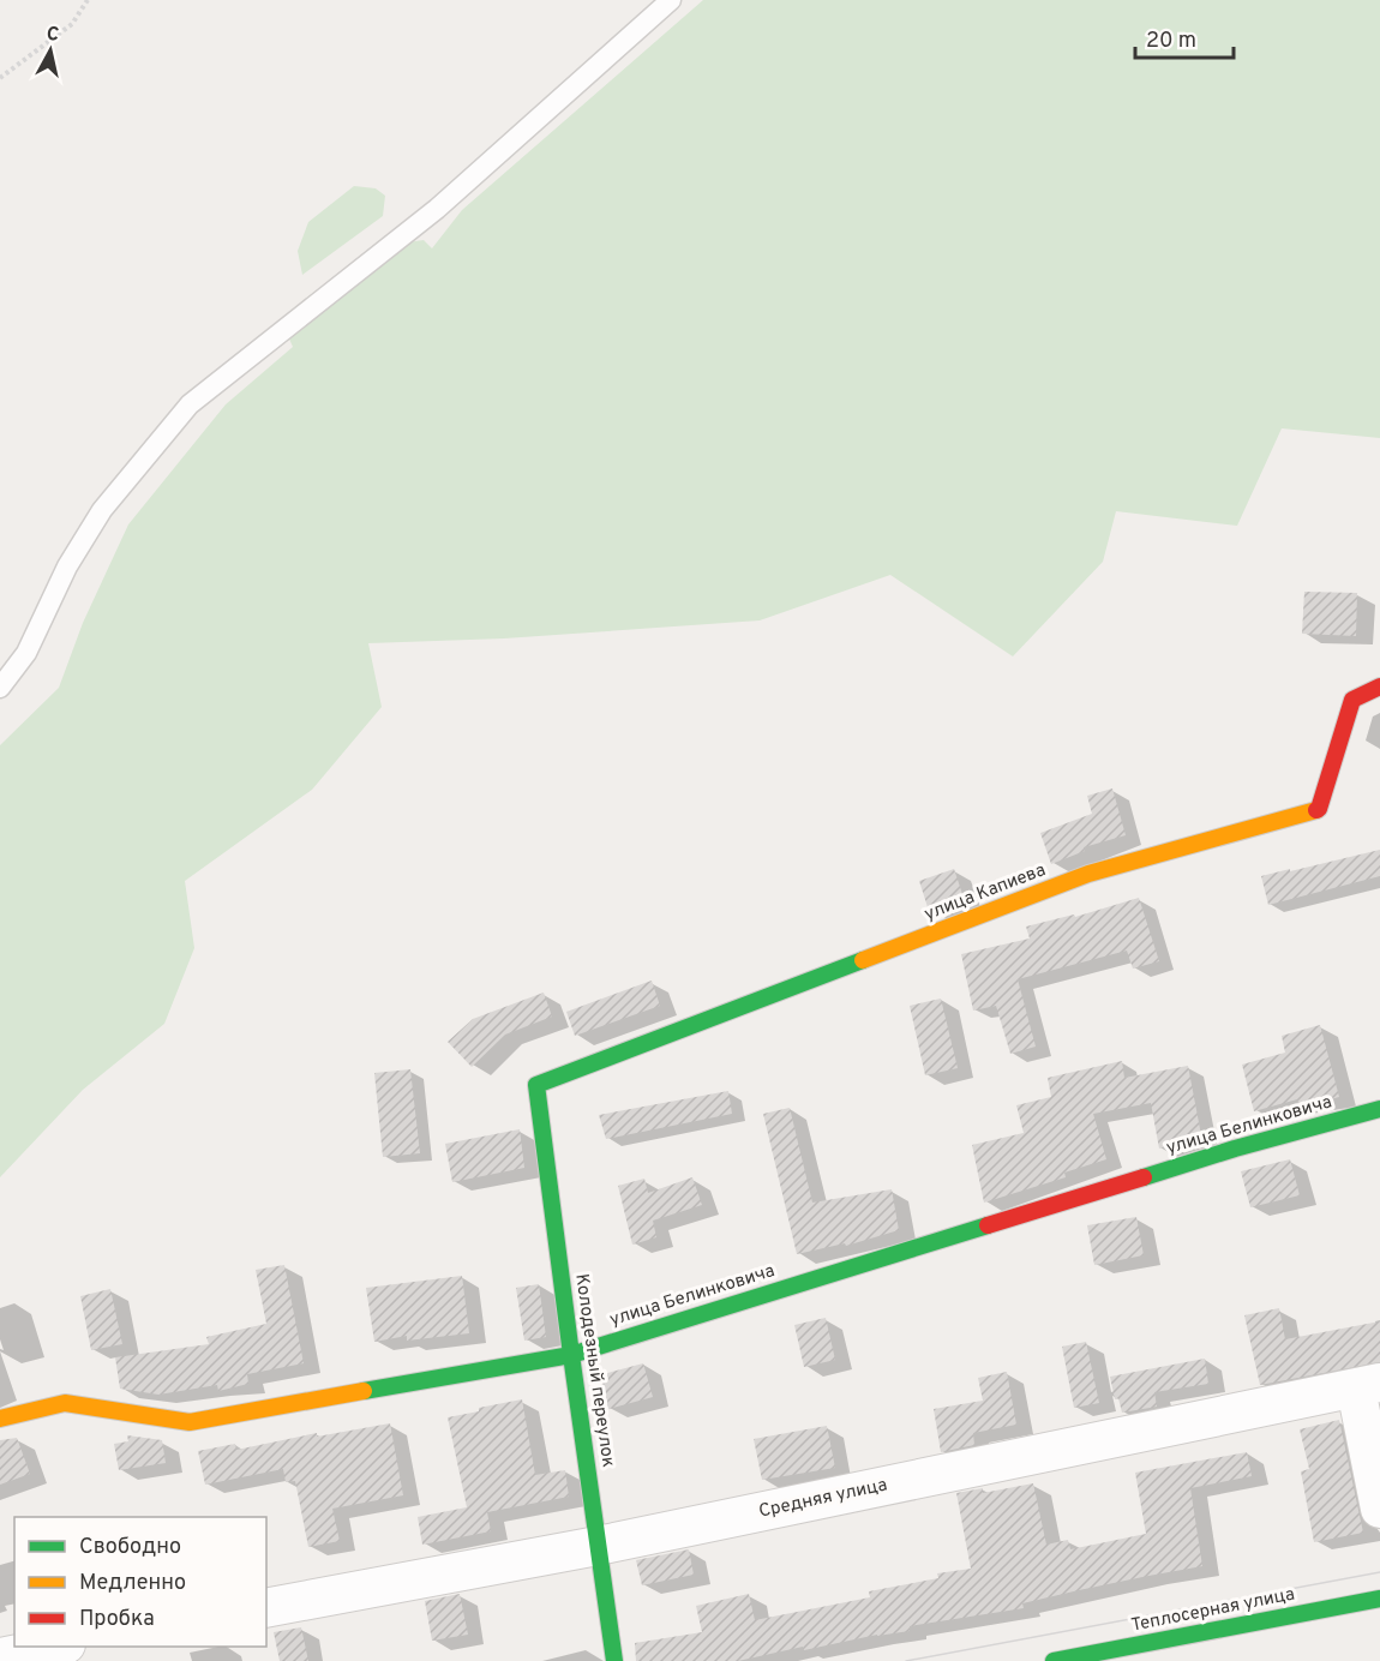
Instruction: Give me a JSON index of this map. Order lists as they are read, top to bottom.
{
  "streets": {
    "street": [
      "улица Капиева",
      "улица Белинковича",
      "Колодезный переулок",
      "Средняя улица",
      "Теплосерная улица"
    ]
  },
  "crossings": [
    ["улица Капиева", "Колодезный переулок"],
    ["улица Белинковича", "Колодезный переулок"],
    ["Колодезный переулок", "Средняя улица"]
  ],
  "legend": ["Свободно", "Медленно", "Пробка"],
  "scale_bar": "20 m",
  "north": "top"
}
